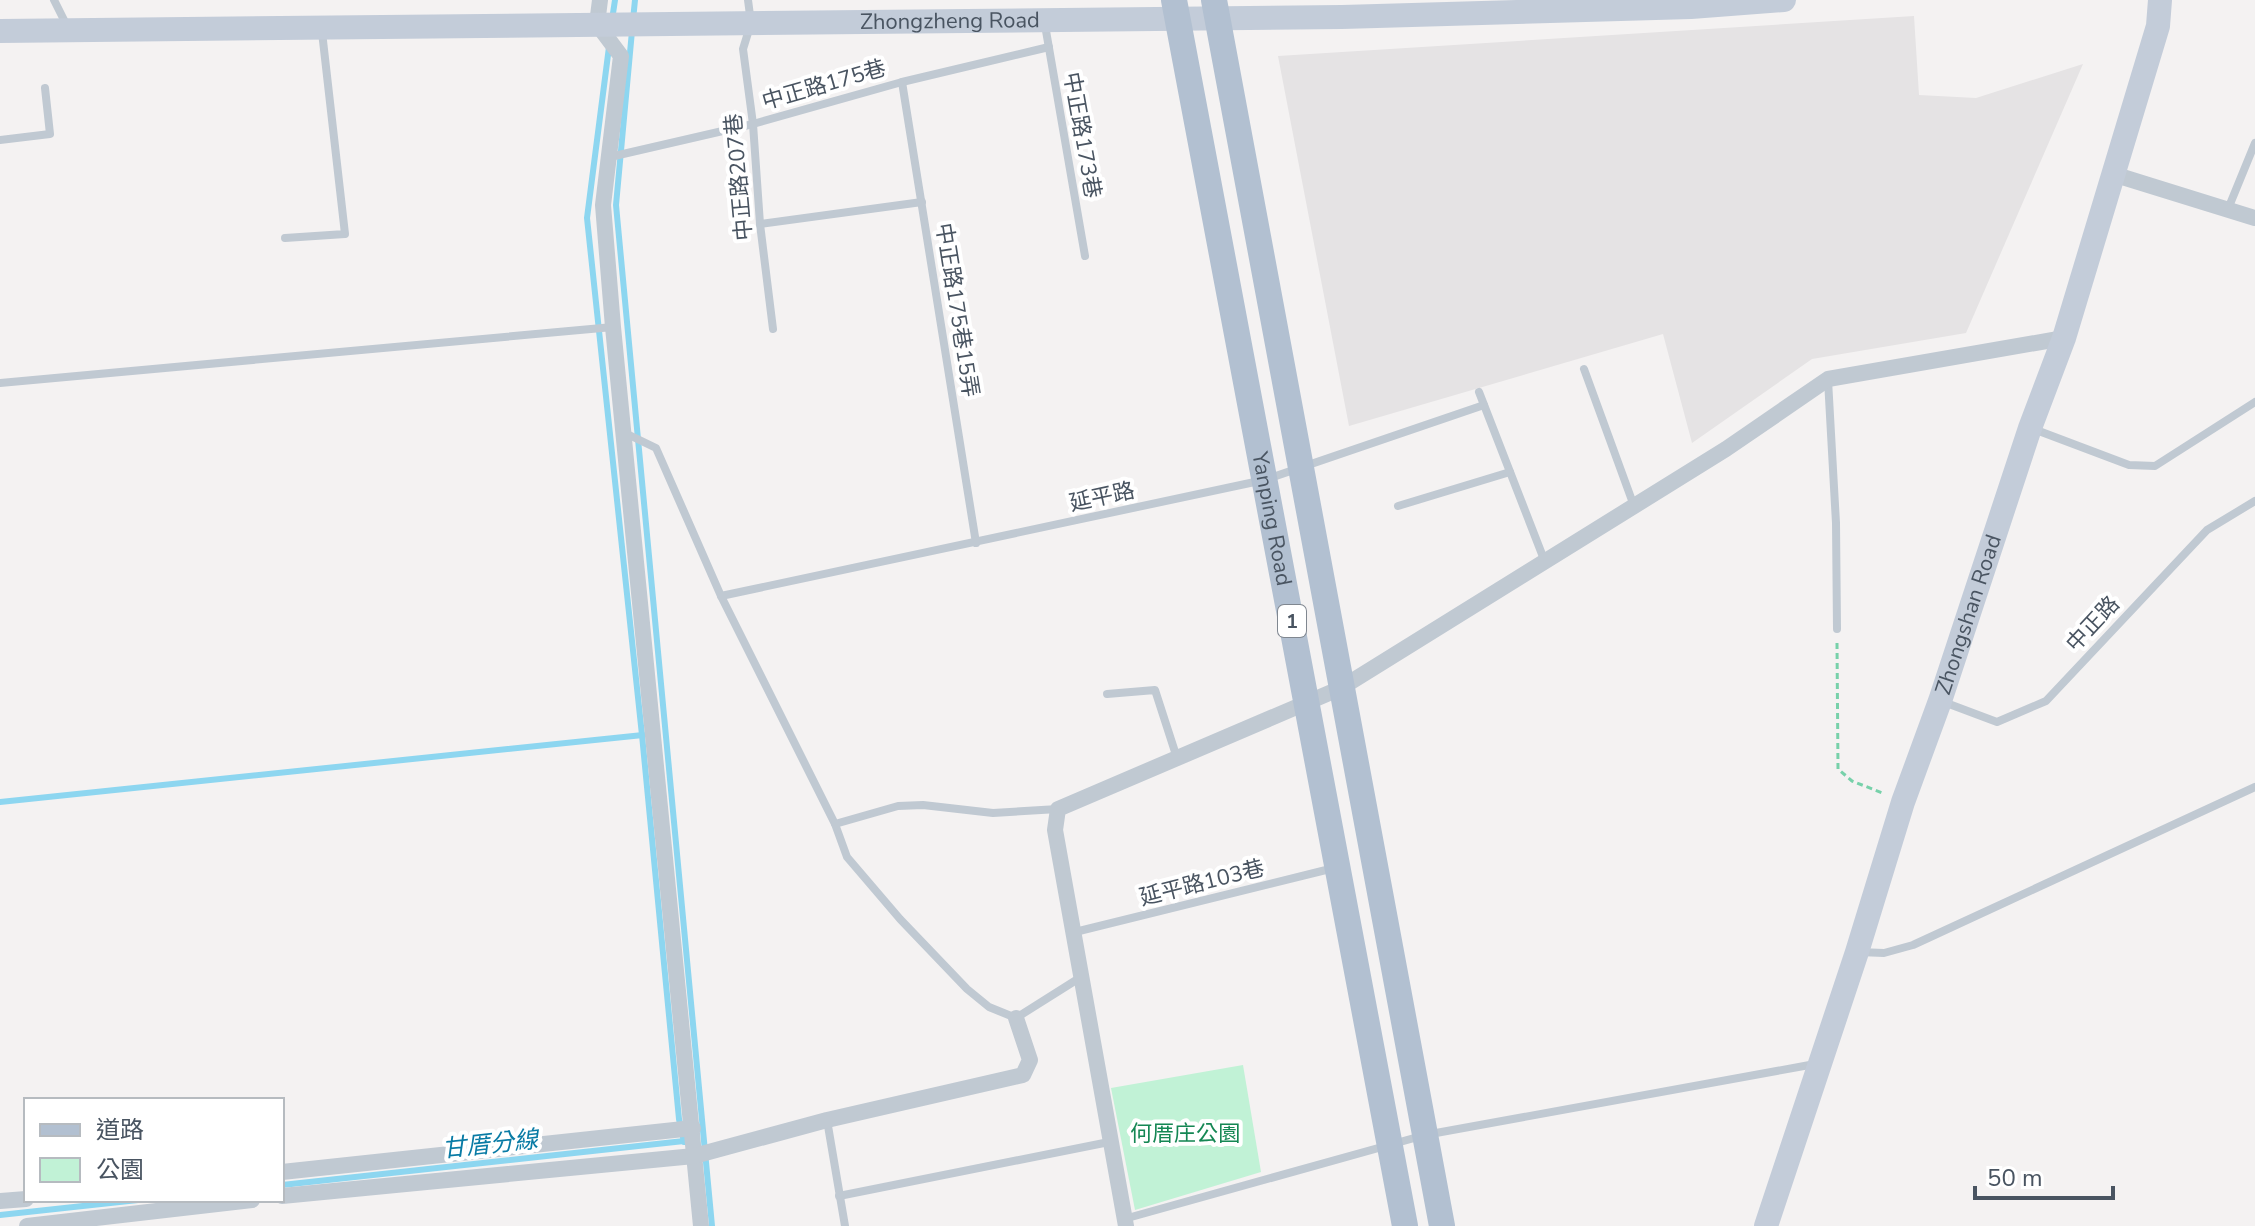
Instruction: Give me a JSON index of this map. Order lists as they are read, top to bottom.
{
  "streets": {
    "main road": ["Yanping Road", "1"],
    "street": ["Zhongzheng Road", "Zhongshan Road"],
    "lane": [
      "中正路175巷",
      "中正路173巷",
      "中正路207巷",
      "中正路175巷15弄",
      "延平路",
      "中正路",
      "延平路103巷"
    ]
  },
  "crossings": [
    ["Zhongzheng Road", "中正路173巷"],
    ["Zhongzheng Road", "中正路207巷"],
    ["Zhongzheng Road", "Yanping Road"],
    ["中正路175巷", "中正路173巷"],
    ["中正路175巷", "中正路207巷"],
    ["中正路175巷", "中正路175巷15弄"],
    ["中正路175巷15弄", "延平路"],
    ["延平路", "Yanping Road"],
    ["Yanping Road", "延平路103巷"],
    ["Zhongshan Road", "中正路"]
  ],
  "water": ["甘厝分線"],
  "parks": ["何厝庄公園"],
  "legend": ["道路", "公園"],
  "scale_bar": "50 m"
}
